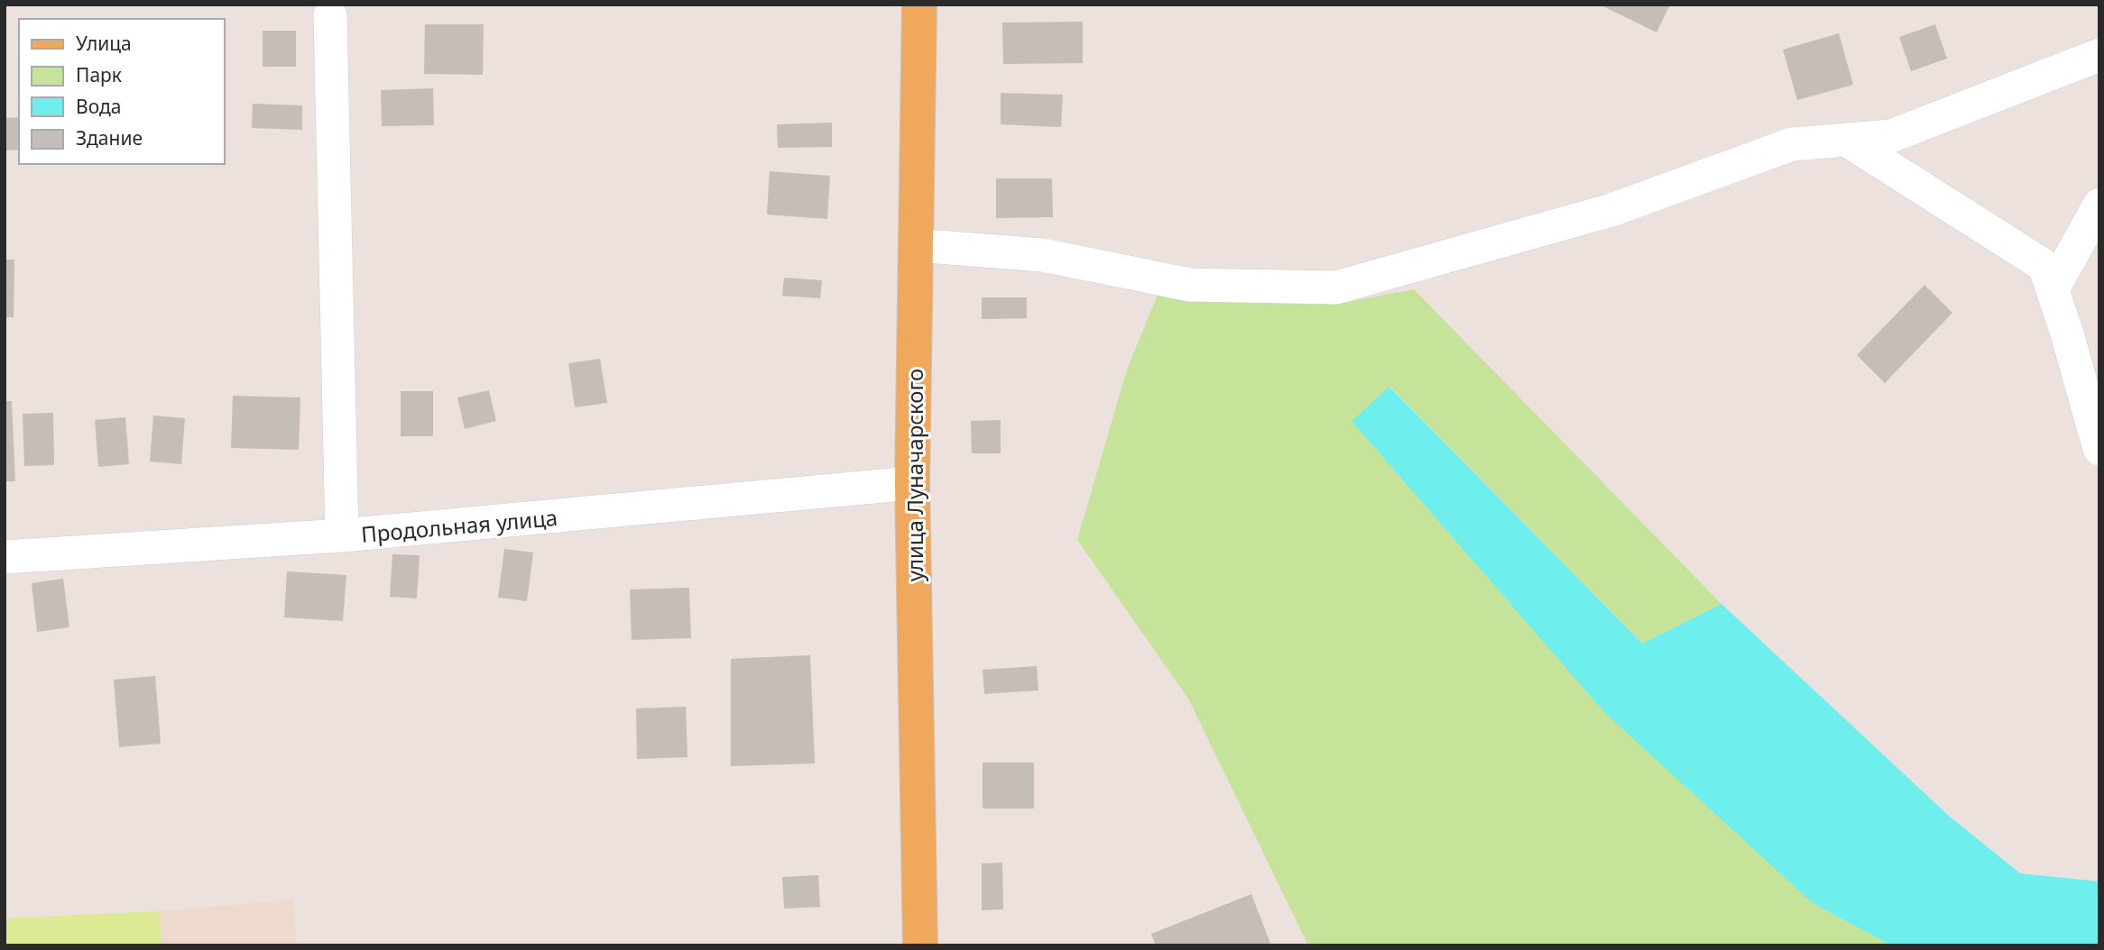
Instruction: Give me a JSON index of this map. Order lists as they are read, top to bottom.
{
  "streets": {
    "main road": ["улица Луначарского"],
    "street": ["Продольная улица"]
  },
  "crossings": [
    ["улица Луначарского", "Продольная улица"]
  ],
  "legend": [
    "Улица",
    "Парк",
    "Вода",
    "Здание"
  ]
}
